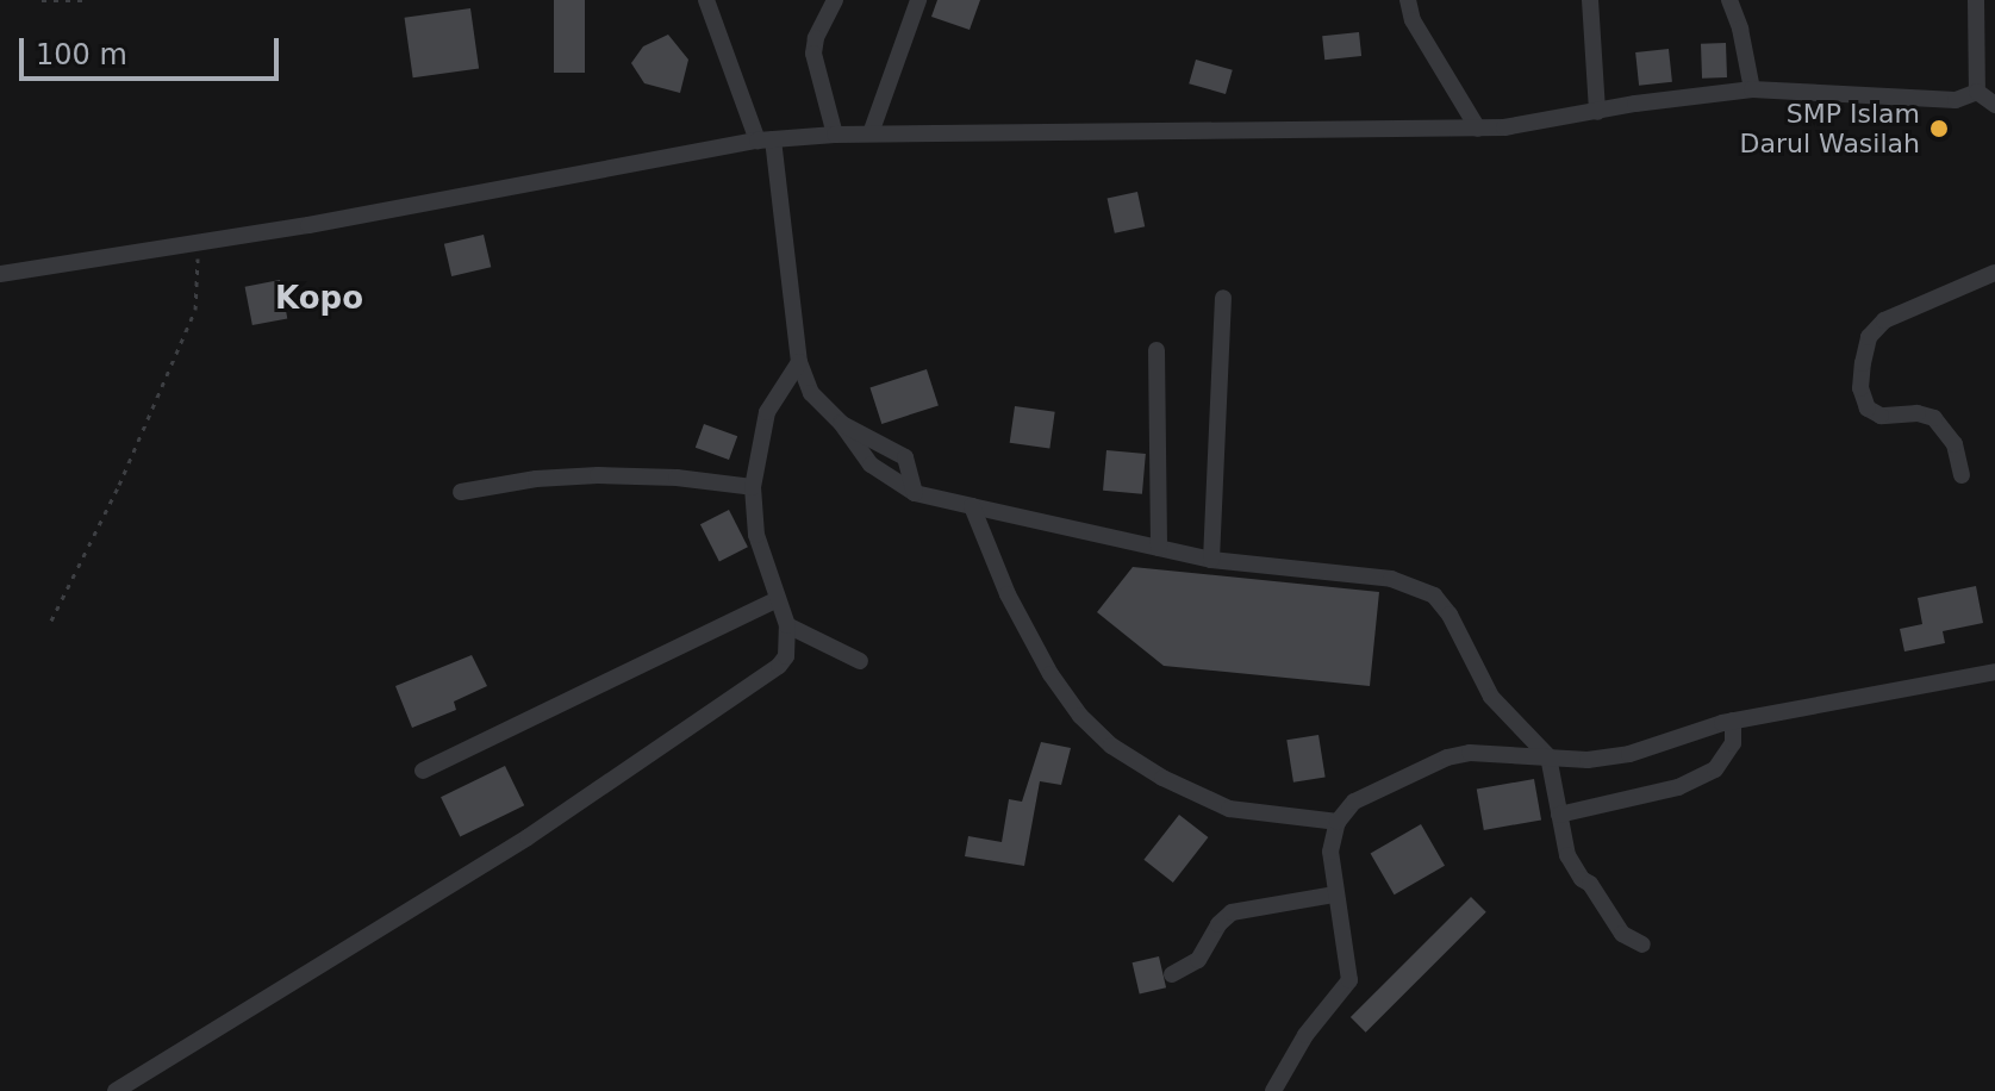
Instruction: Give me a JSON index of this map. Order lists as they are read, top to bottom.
{
  "districts": ["Kopo"],
  "places": ["SMP Islam Darul Wasilah"],
  "scale_bar": "100 m"
}
